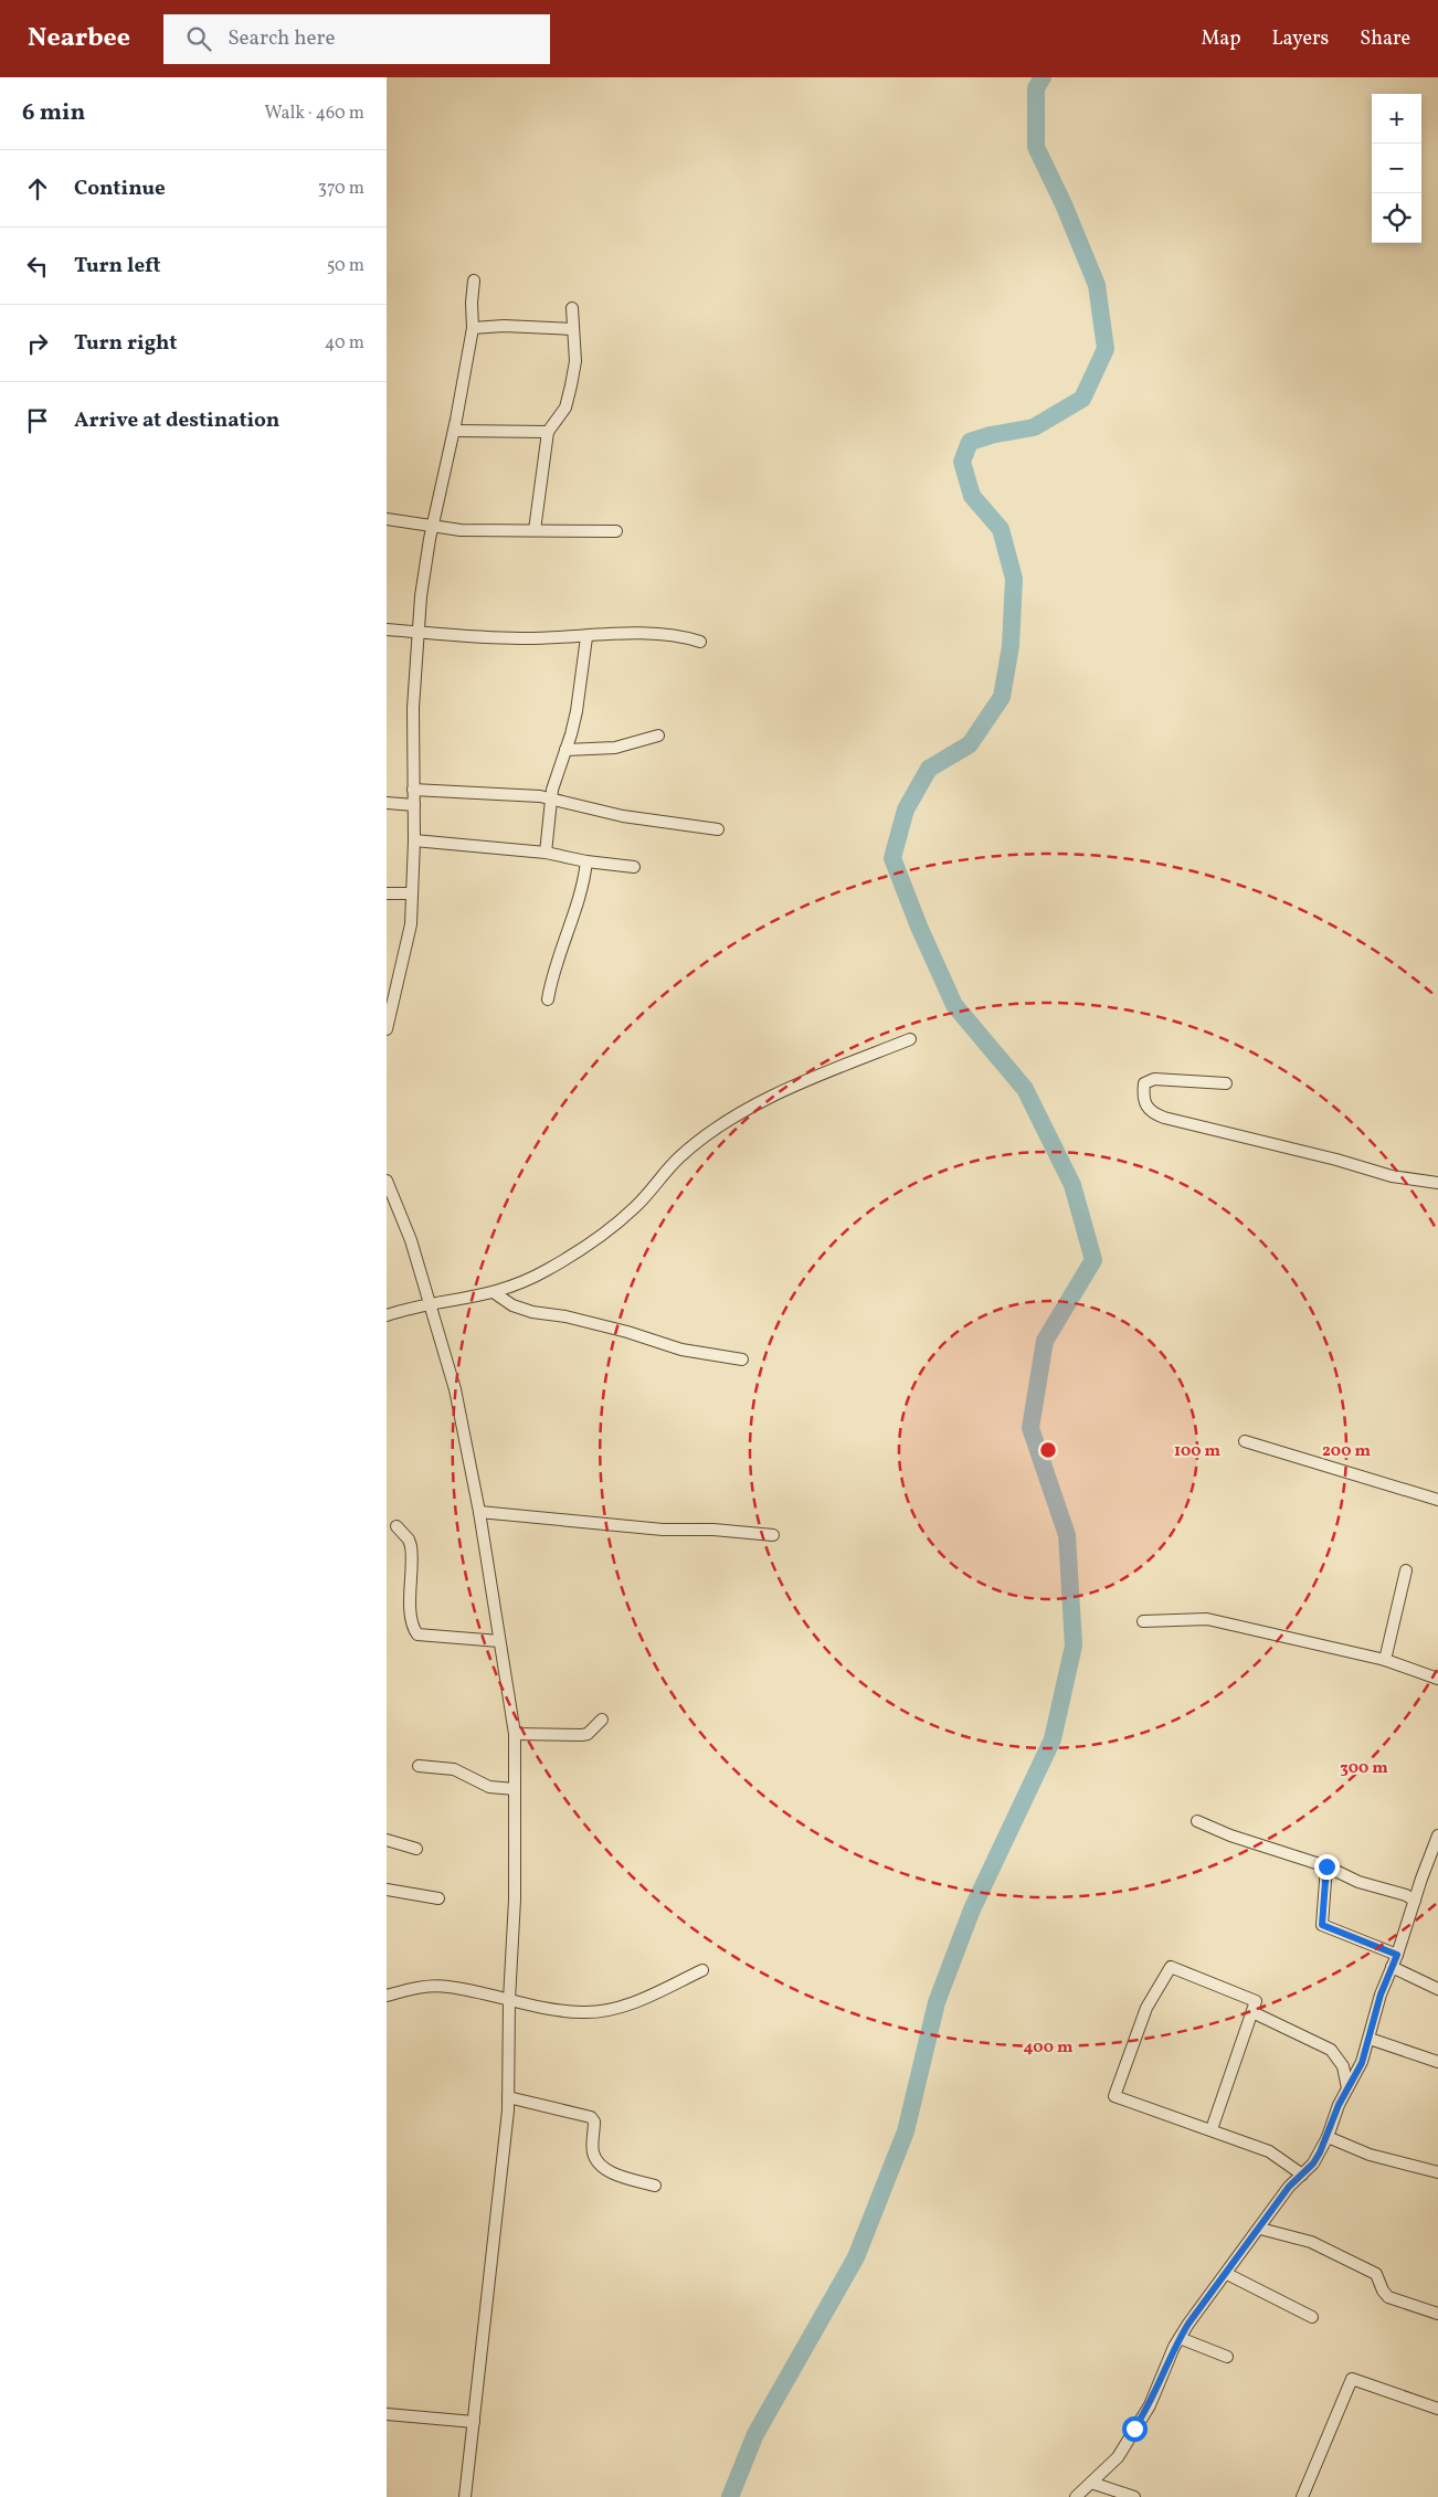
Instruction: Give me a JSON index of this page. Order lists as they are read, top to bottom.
{
  "page": {
    "header": "Nearbee",
    "search": "Search here",
    "nav": ["Map", "Layers", "Share"],
    "heading": ["6 min", "Walk · 460 m"],
    "map_buttons": ["+", "−"],
    "list": [
      ["Continue", "370 m"],
      ["Turn left", "50 m"],
      ["Turn right", "40 m"],
      "Arrive at destination"
    ]
  },
  "rings": [
    "100 m",
    "200 m",
    "300 m",
    "400 m"
  ]
}
